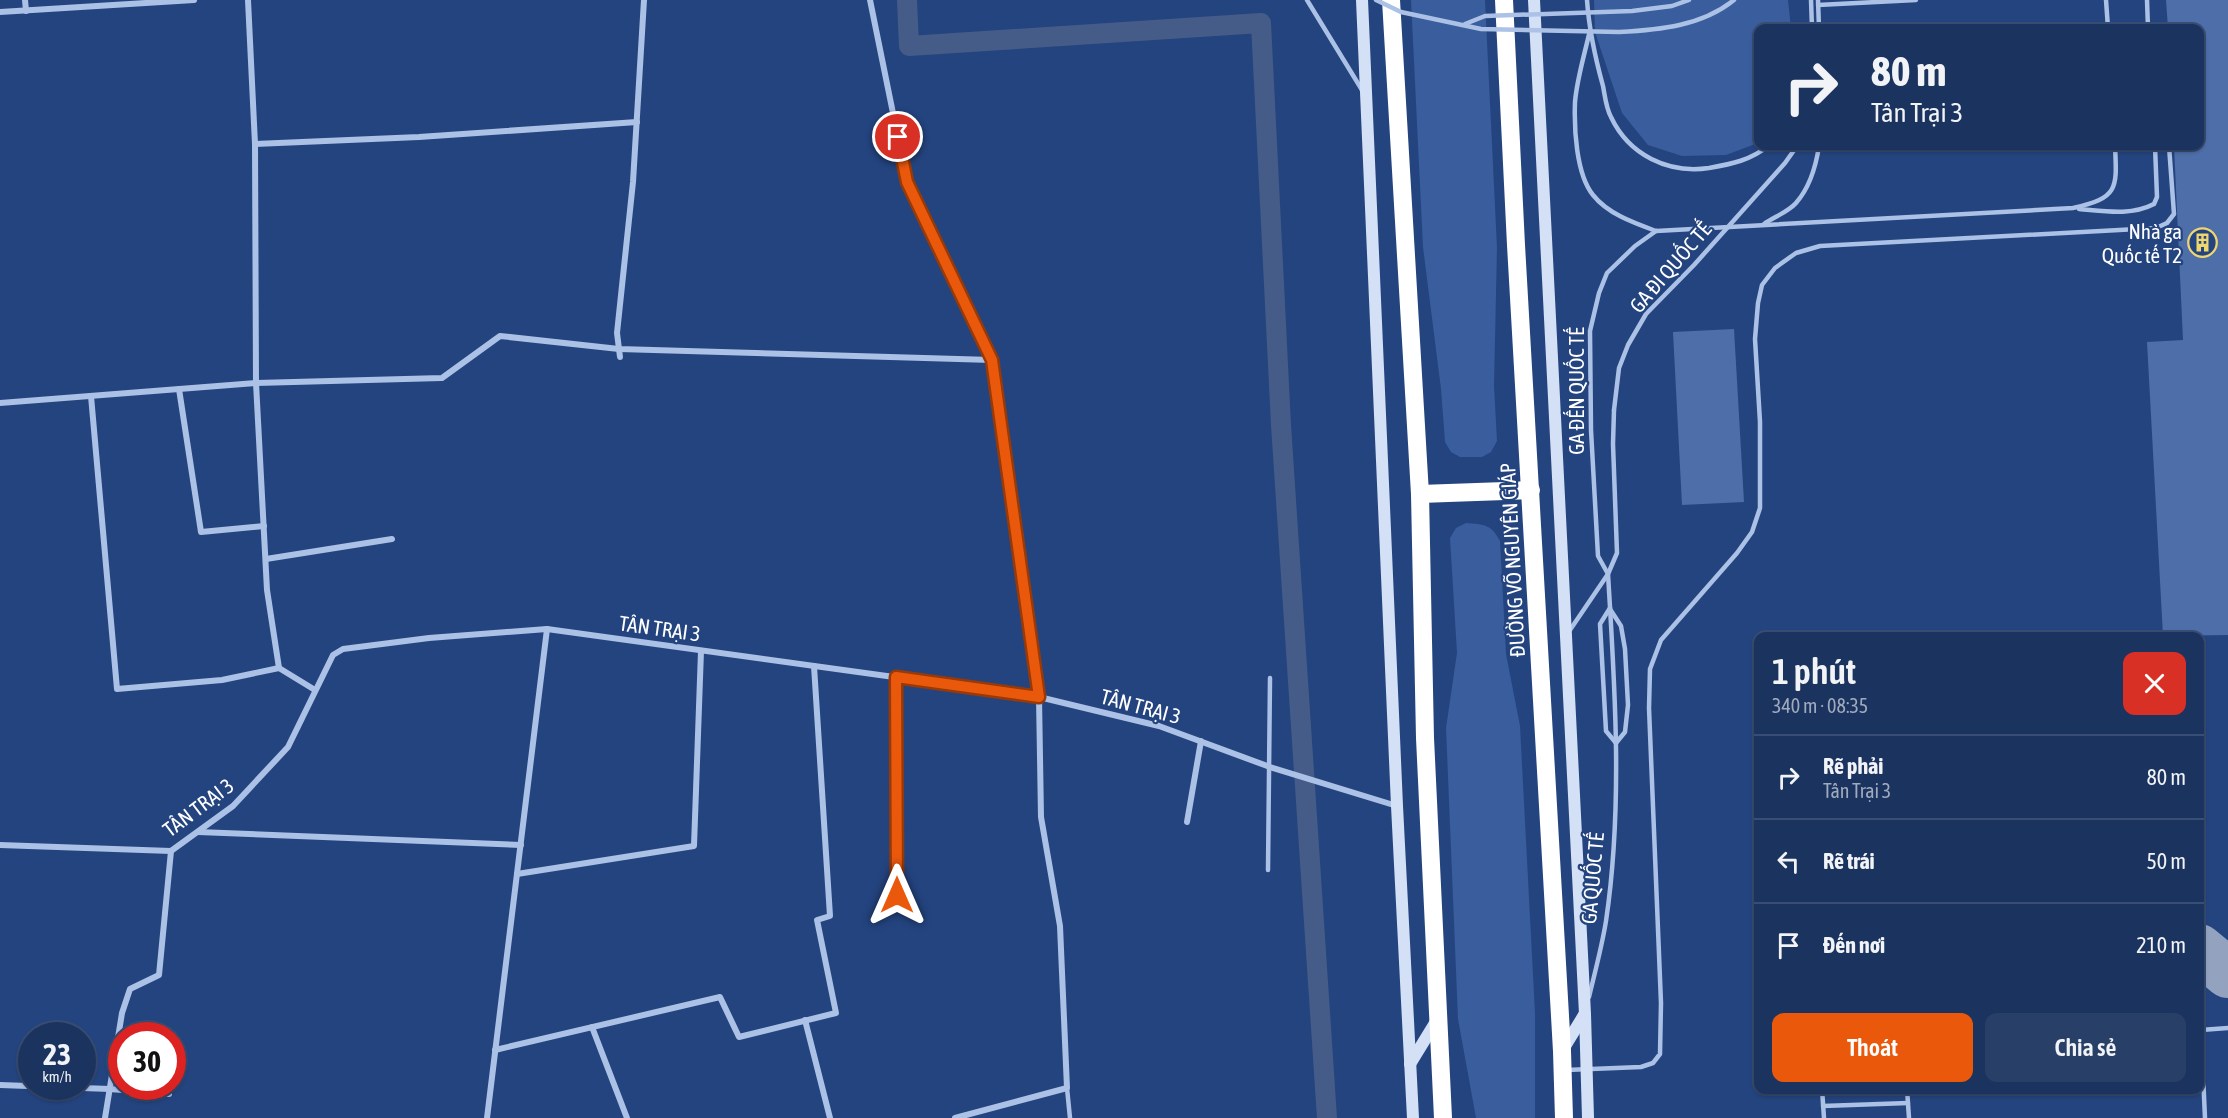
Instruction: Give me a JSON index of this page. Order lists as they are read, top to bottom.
{
  "streets": {
    "highway": ["ĐƯỜNG VÕ NGUYÊN GIÁP"],
    "street": ["TÂN TRẠI 3"],
    "lane": ["GA ĐI QUỐC TẾ", "GA ĐẾN QUỐC TẾ", "GA QUỐC TẾ"]
  },
  "crossings": [
    ["GA ĐI QUỐC TẾ", "GA ĐẾN QUỐC TẾ"],
    ["GA ĐI QUỐC TẾ", "GA QUỐC TẾ"],
    ["GA ĐẾN QUỐC TẾ", "GA QUỐC TẾ"]
  ],
  "places": {
    "building": ["Nhà ga Quốc tế T2"]
  },
  "page": {
    "turn": ["80 m", "Tân Trại 3"],
    "heading": ["1 phút", "340 m · 08:35"],
    "list": [
      {
        "name": "Rẽ phải",
        "note": "Tân Trại 3",
        "value": "80 m"
      },
      {
        "name": "Rẽ trái",
        "value": "50 m"
      },
      {
        "name": "Đến nơi",
        "value": "210 m"
      }
    ],
    "buttons": ["Thoát", "Chia sẻ"],
    "speed": "23 km/h",
    "limit": "30"
  }
}
